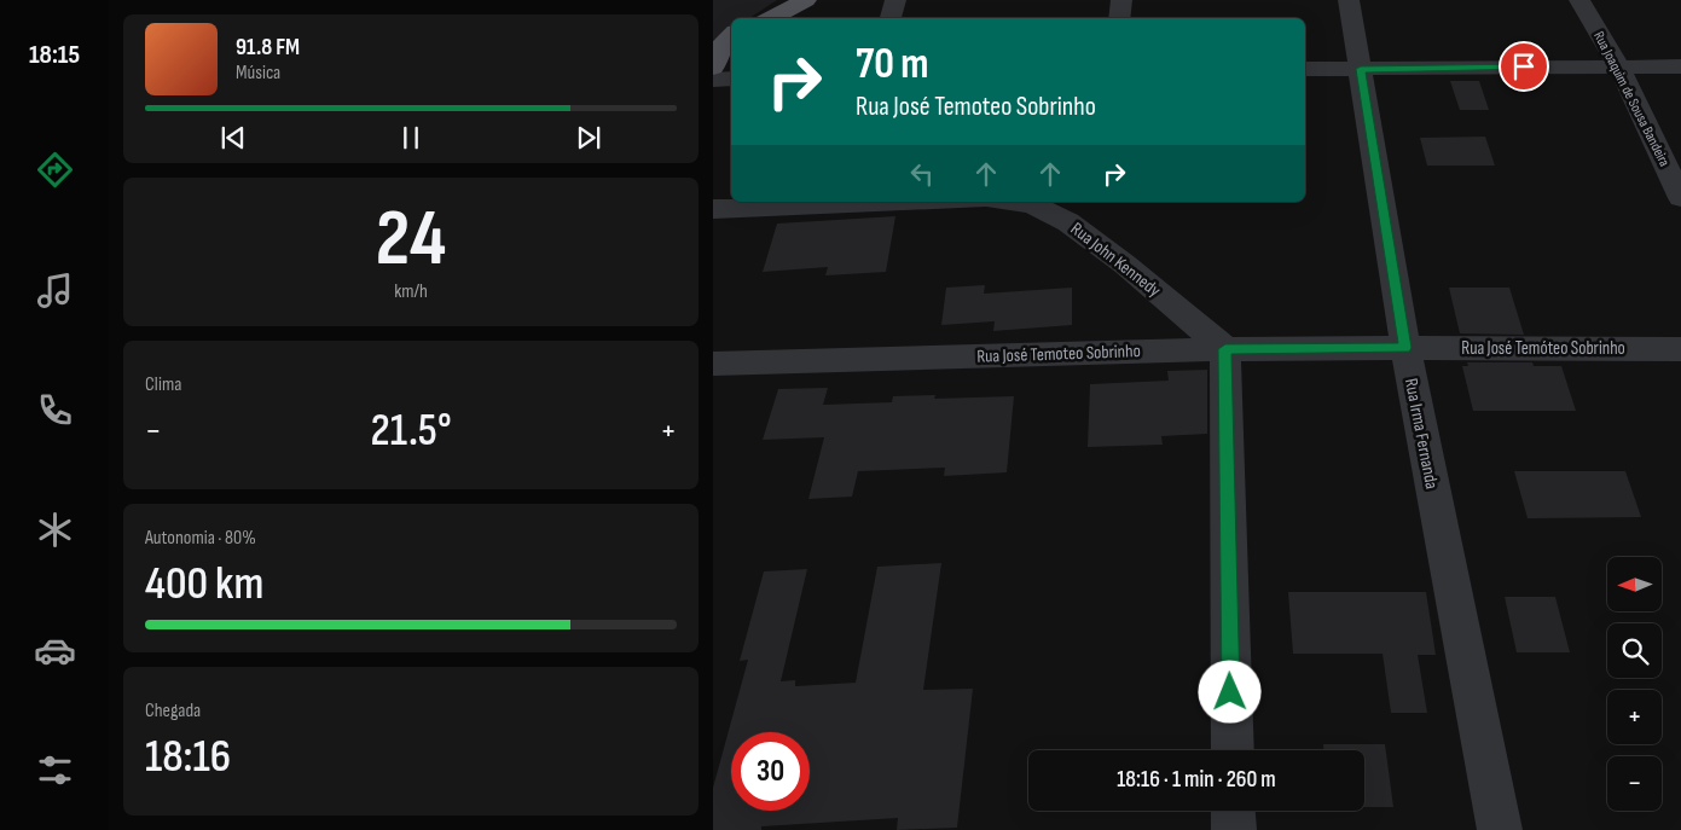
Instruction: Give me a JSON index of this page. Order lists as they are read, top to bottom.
{
  "streets": {
    "street": [
      "Rua Joaquim de Sousa Bandeira",
      "Rua John Kennedy",
      "Rua José Temóteo Sobrinho",
      "Rua José Temoteo Sobrinho",
      "Rua Irma Fernanda"
    ]
  },
  "crossings": [
    ["Rua John Kennedy", "Rua José Temoteo Sobrinho"],
    ["Rua José Temóteo Sobrinho", "Rua José Temoteo Sobrinho"],
    ["Rua José Temóteo Sobrinho", "Rua Irma Fernanda"],
    ["Rua José Temoteo Sobrinho", "Rua Irma Fernanda"]
  ],
  "north": "left",
  "page": {
    "tabs": "18:15",
    "turn": ["70 m", "Rua José Temoteo Sobrinho"],
    "song": ["91.8 FM", "Música"],
    "tile": [
      ["24", "km/h"],
      "Clima",
      ["Autonomia · 80%", "400 km"],
      ["Chegada", "18:16"]
    ],
    "heat": ["−", "21.5°", "+"],
    "map_buttons": ["+", "−"],
    "limit": "30",
    "trip": "18:16 · 1 min · 260 m"
  }
}
